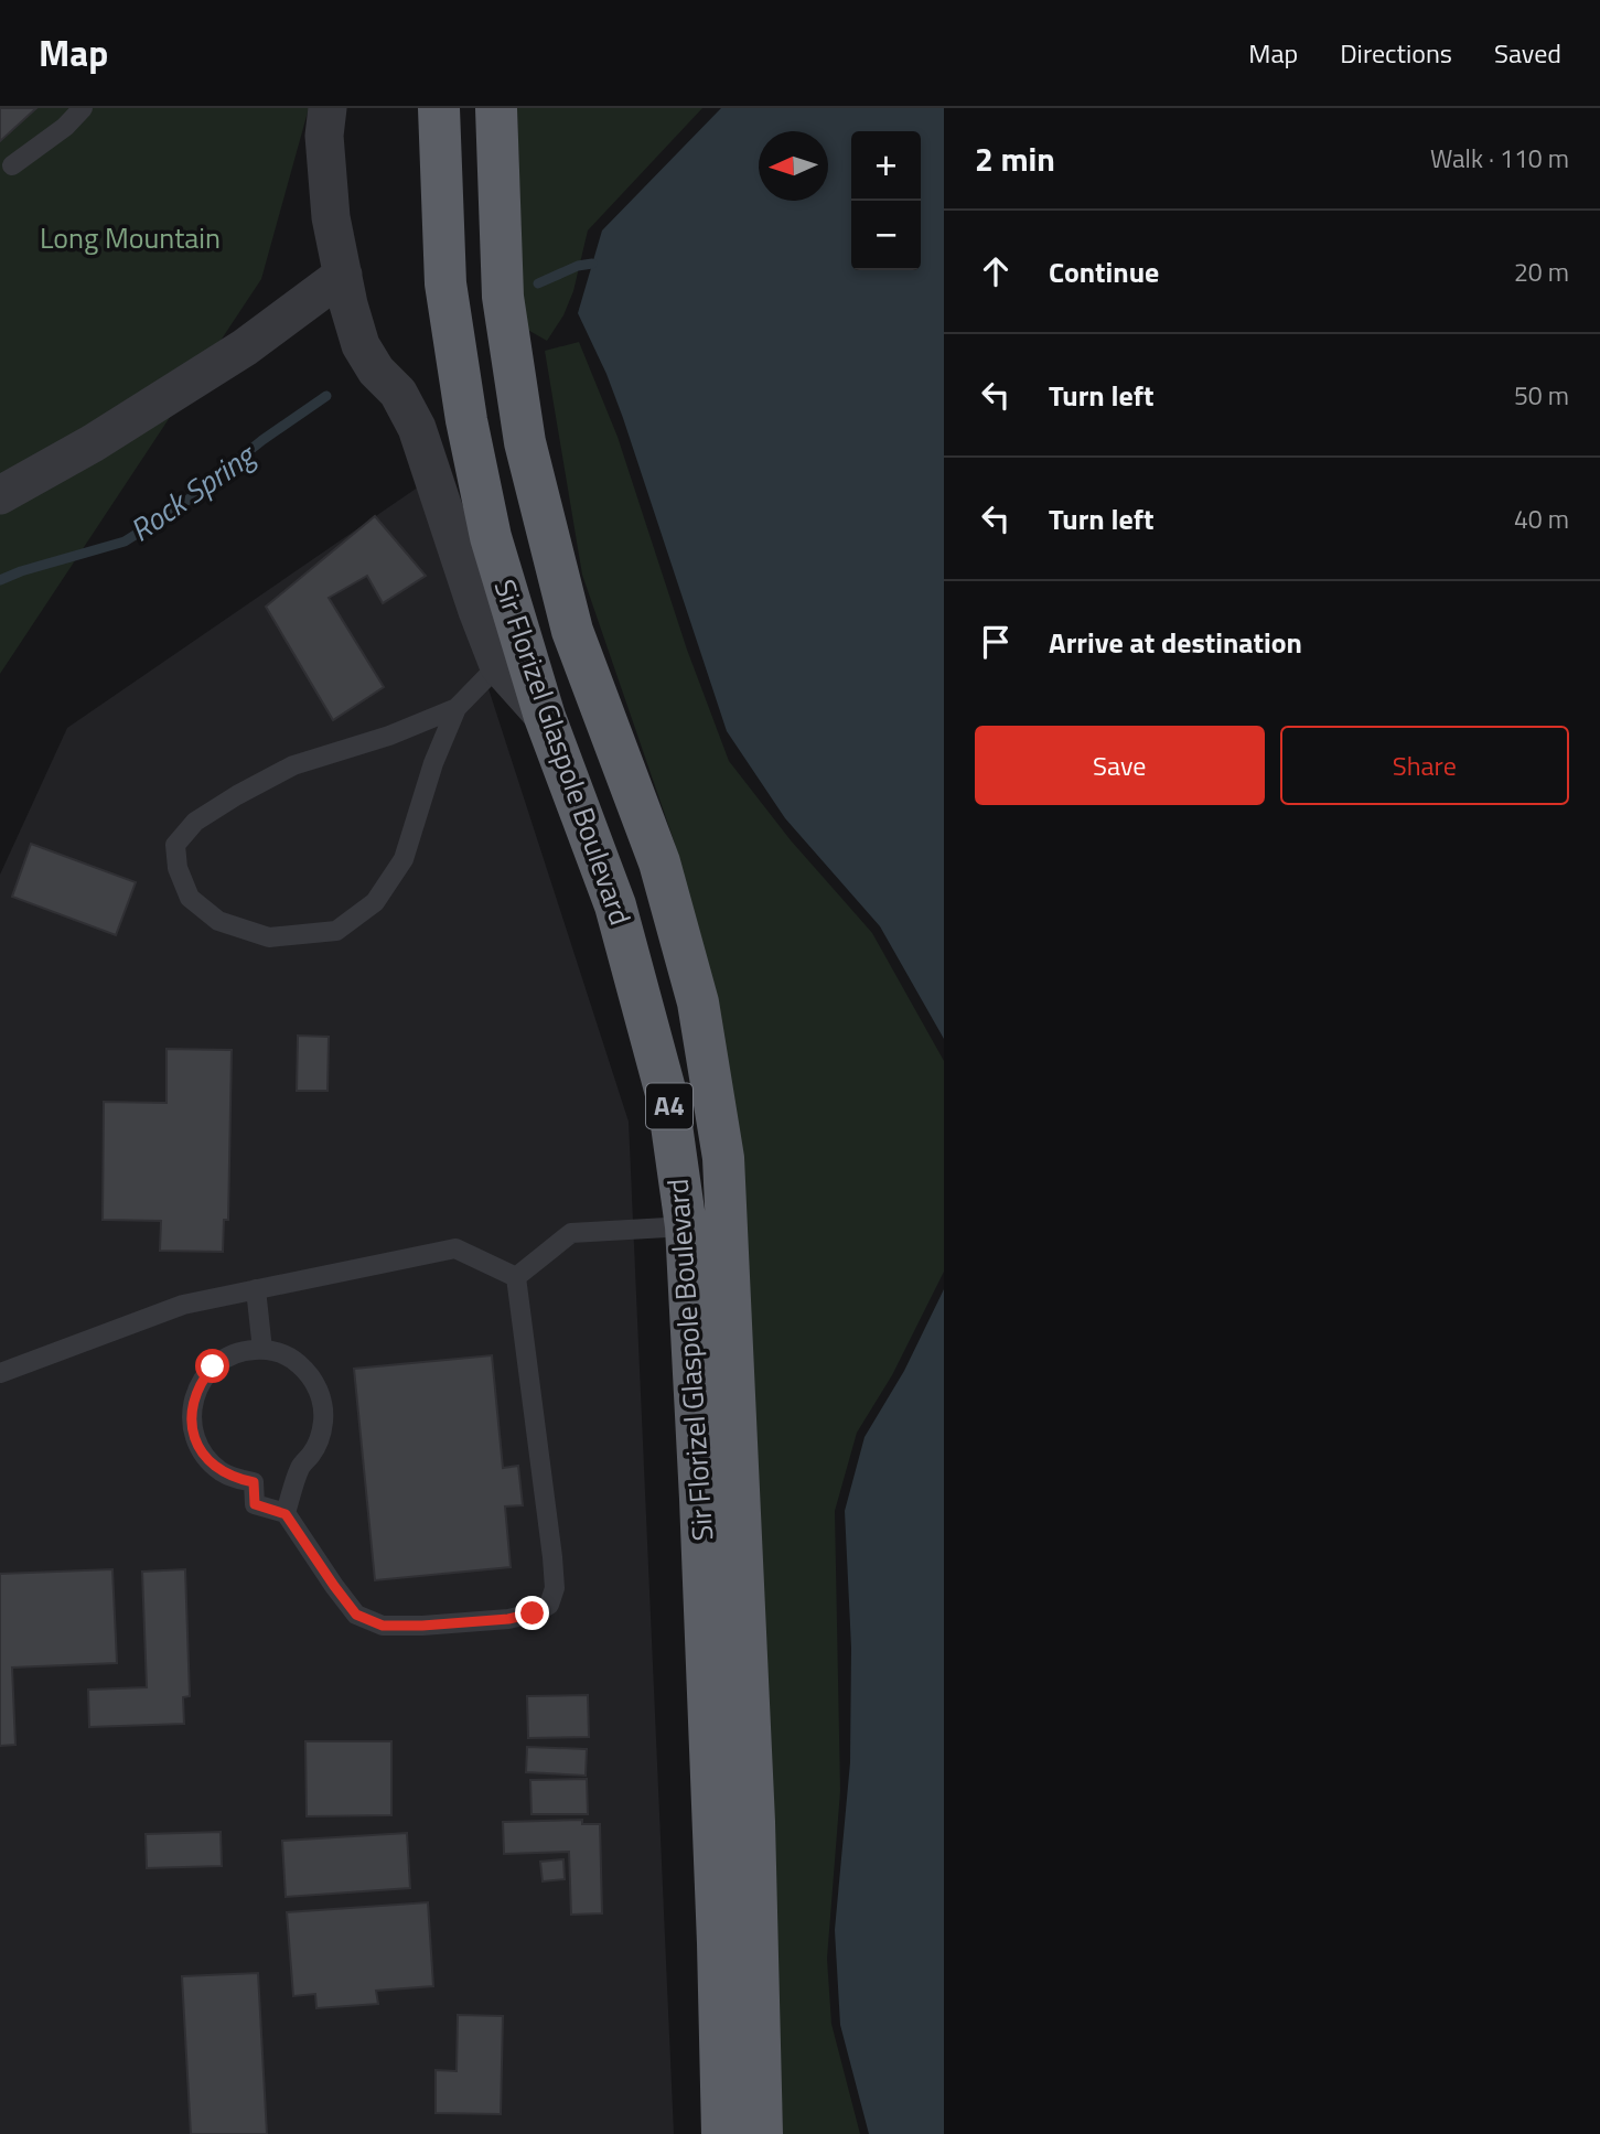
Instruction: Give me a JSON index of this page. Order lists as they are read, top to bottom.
{
  "streets": {
    "highway": ["Sir Florizel Glaspole Boulevard", "A4"]
  },
  "water": ["Rock Spring"],
  "parks": ["Long Mountain"],
  "north": "left",
  "page": {
    "header": "Map",
    "nav": ["Map", "Directions", "Saved"],
    "heading": ["2 min", "Walk · 110 m"],
    "map_buttons": ["+", "−"],
    "list": [
      ["Continue", "20 m"],
      ["Turn left", "50 m"],
      ["Turn left", "40 m"],
      "Arrive at destination"
    ],
    "buttons": ["Save", "Share"]
  }
}
